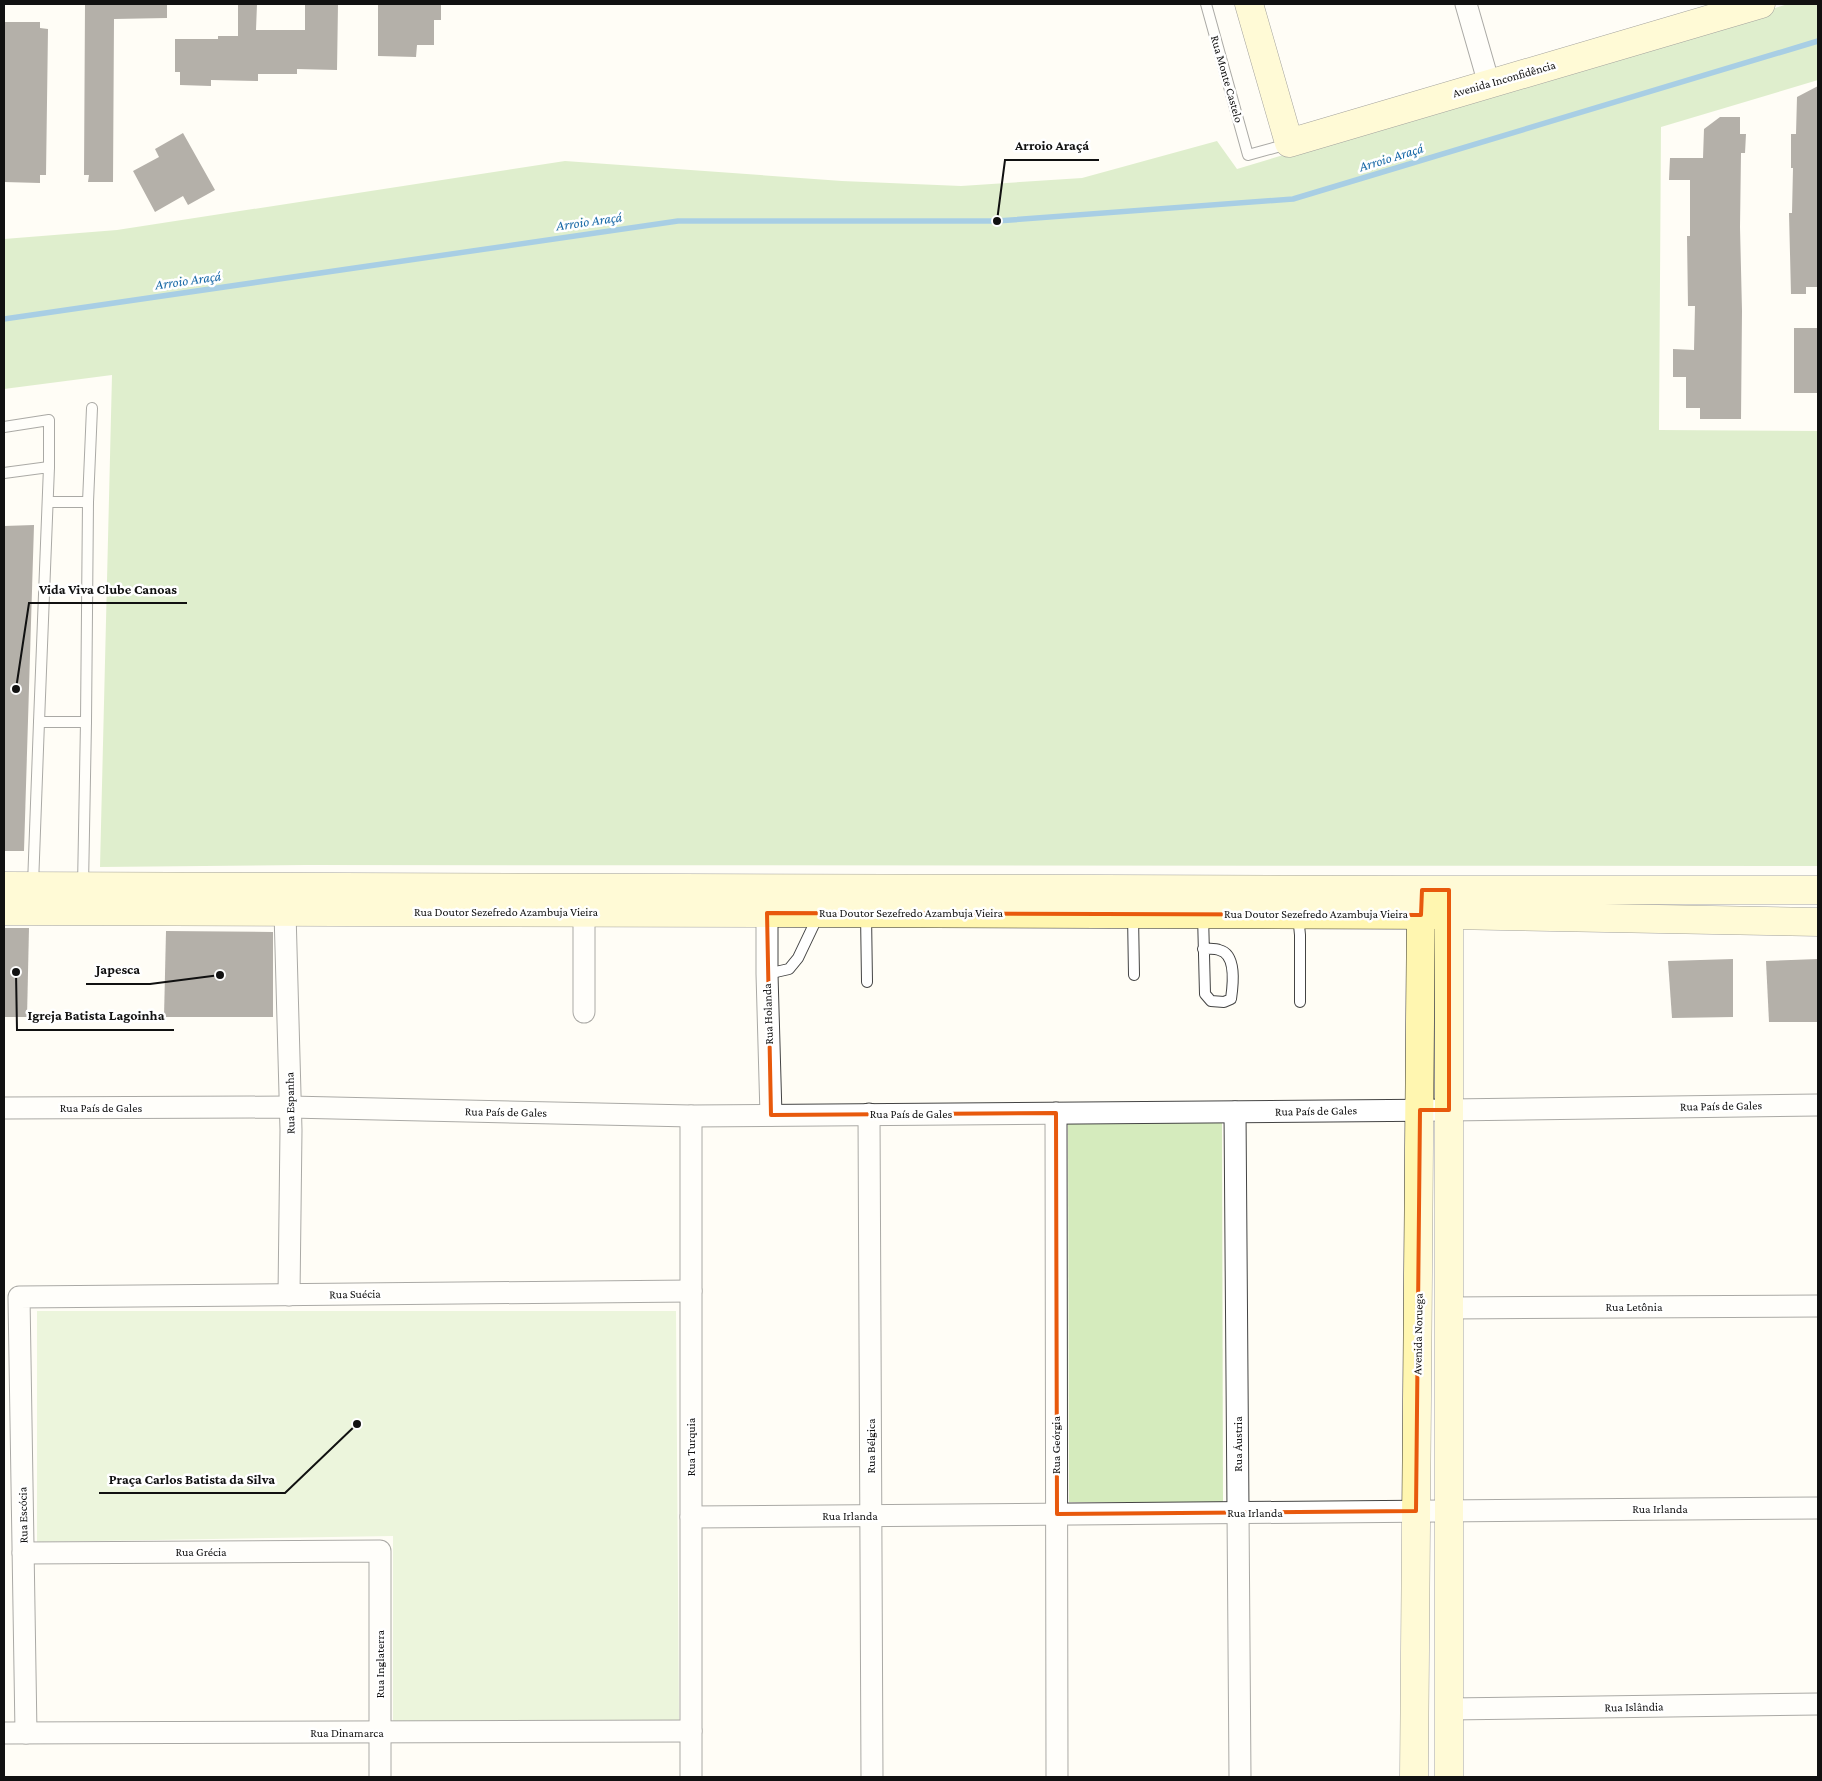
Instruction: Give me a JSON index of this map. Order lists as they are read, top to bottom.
{
  "streets": {
    "main road": ["Avenida Inconfidência", "Rua Doutor Sezefredo Azambuja Vieira", "Avenida Noruega"],
    "street": [
      "Rua Holanda",
      "Rua Espanha",
      "Rua País de Gales",
      "Rua Suécia",
      "Rua Letônia",
      "Rua Áustria",
      "Rua Geórgia",
      "Rua Bélgica",
      "Rua Turquia",
      "Rua Irlanda",
      "Rua Escócia",
      "Rua Grécia",
      "Rua Inglaterra",
      "Rua Islândia",
      "Rua Dinamarca"
    ],
    "lane": ["Rua Monte Castelo"]
  },
  "crossings": [
    ["Rua Monte Castelo", "Avenida Inconfidência"],
    ["Rua Doutor Sezefredo Azambuja Vieira", "Rua Holanda"],
    ["Rua Doutor Sezefredo Azambuja Vieira", "Rua Espanha"],
    ["Rua Doutor Sezefredo Azambuja Vieira", "Avenida Noruega"],
    ["Rua Holanda", "Rua País de Gales"],
    ["Rua Espanha", "Rua País de Gales"],
    ["Rua Espanha", "Rua Suécia"],
    ["Rua País de Gales", "Avenida Noruega"],
    ["Rua País de Gales", "Rua Áustria"],
    ["Rua País de Gales", "Rua Geórgia"],
    ["Rua País de Gales", "Rua Bélgica"],
    ["Rua País de Gales", "Rua Turquia"],
    ["Rua Suécia", "Rua Turquia"],
    ["Rua Suécia", "Rua Escócia"],
    ["Avenida Noruega", "Rua Irlanda"],
    ["Rua Áustria", "Rua Irlanda"],
    ["Rua Geórgia", "Rua Irlanda"],
    ["Rua Bélgica", "Rua Irlanda"],
    ["Rua Turquia", "Rua Irlanda"],
    ["Rua Turquia", "Rua Dinamarca"],
    ["Rua Escócia", "Rua Grécia"],
    ["Rua Escócia", "Rua Dinamarca"],
    ["Rua Grécia", "Rua Inglaterra"],
    ["Rua Inglaterra", "Rua Dinamarca"]
  ],
  "water": ["Arroio Araçá"],
  "places": [
    "Arroio Araçá",
    "Vida Viva Clube Canoas",
    "Igreja Batista Lagoinha",
    "Japesca",
    "Praça Carlos Batista da Silva"
  ]
}
